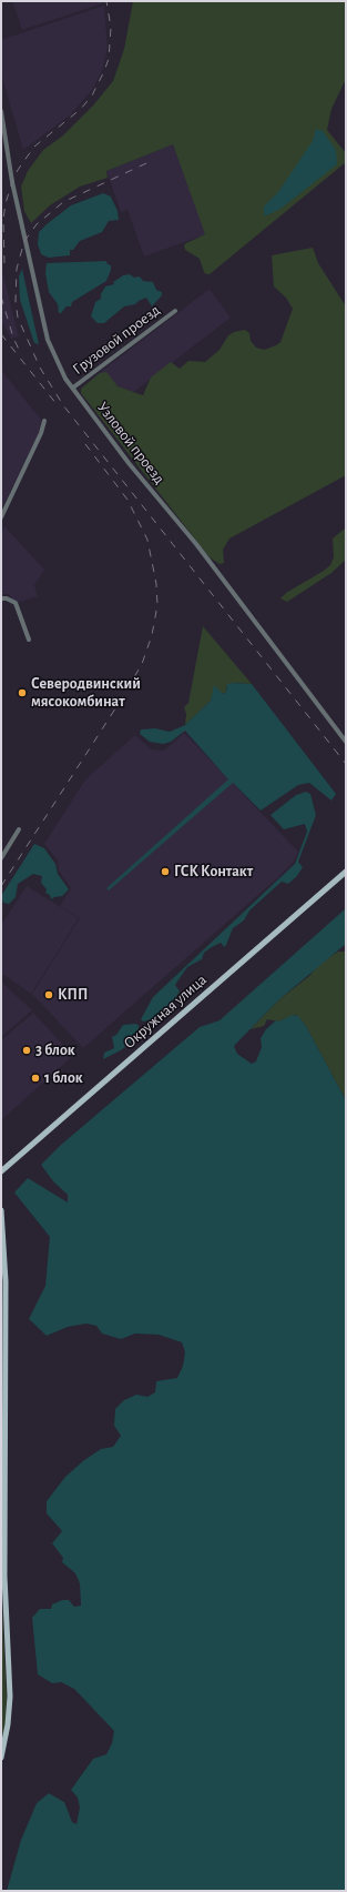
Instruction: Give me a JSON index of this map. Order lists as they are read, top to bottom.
{
  "streets": {
    "main road": ["Окружная улица"],
    "street": ["Грузовой проезд", "Узловой проезд"]
  },
  "crossings": [
    ["Грузовой проезд", "Узловой проезд"]
  ],
  "places": [
    "Северодвинский мясокомбинат",
    "ГСК Контакт",
    "КПП",
    "3 блок",
    "1 блок"
  ]
}
